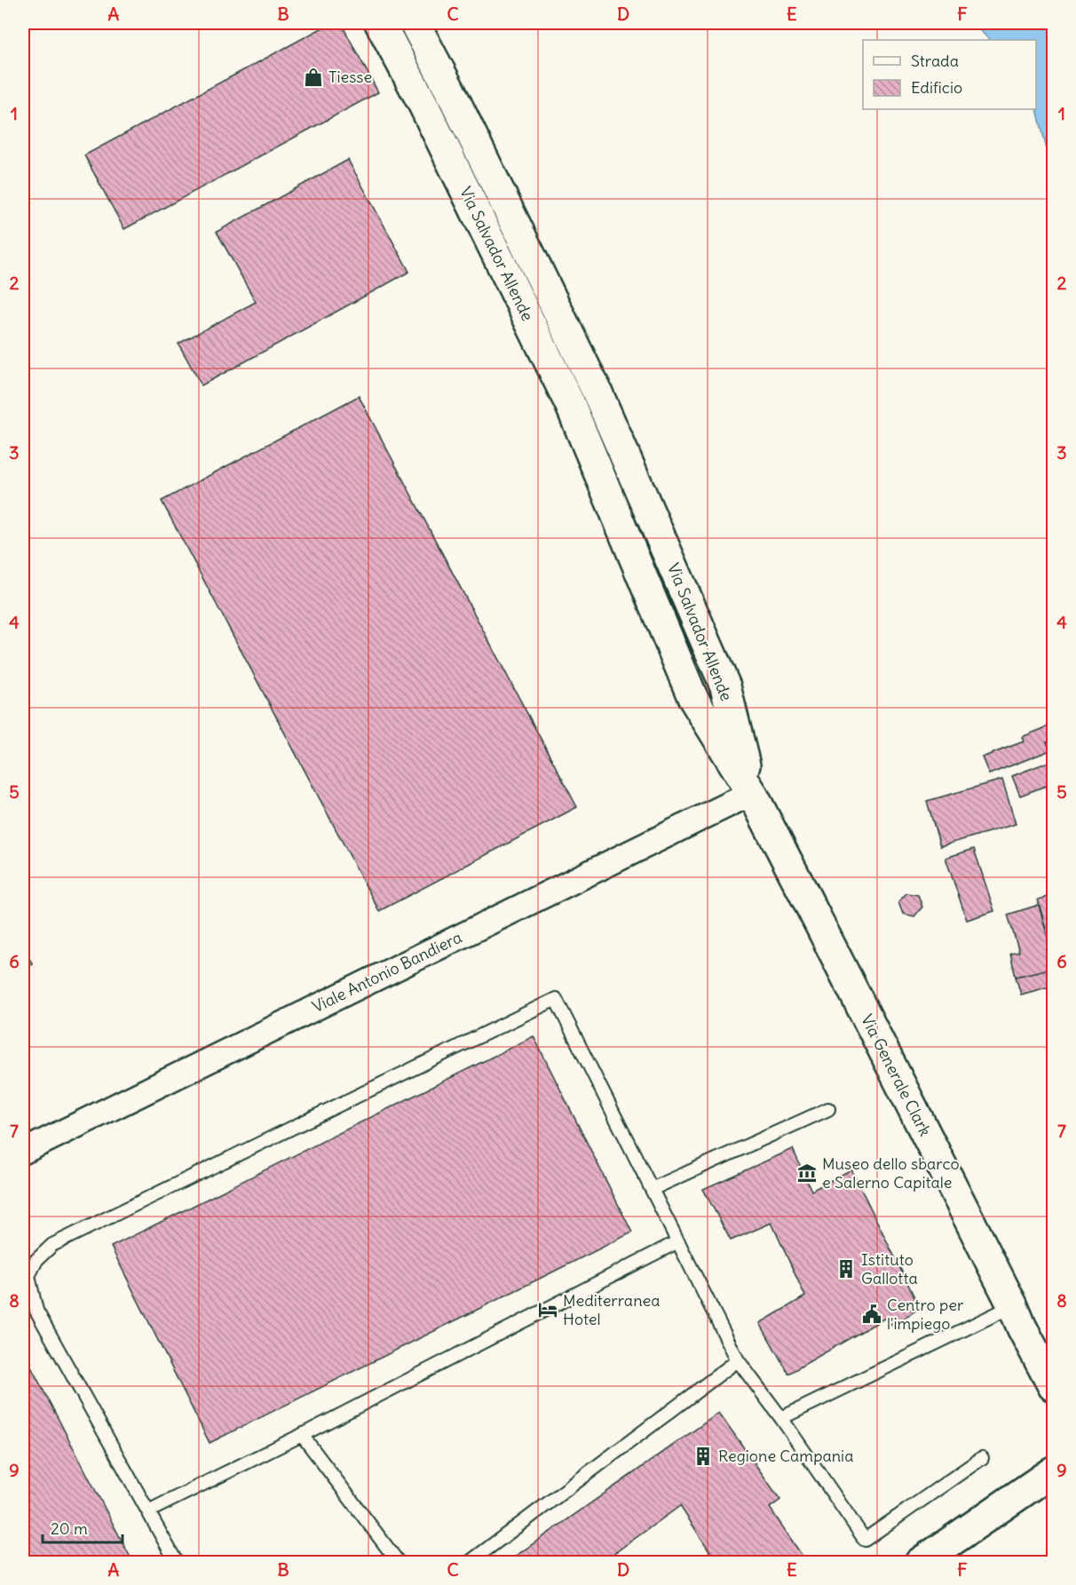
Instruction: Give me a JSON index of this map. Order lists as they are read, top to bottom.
{
  "streets": {
    "main road": ["Via Salvador Allende", "Via Generale Clark"],
    "street": ["Viale Antonio Bandiera"]
  },
  "crossings": [
    ["Via Salvador Allende", "Viale Antonio Bandiera"],
    ["Via Salvador Allende", "Via Generale Clark"],
    ["Viale Antonio Bandiera", "Via Generale Clark"]
  ],
  "places": {
    "shop": ["Tiesse"],
    "museum": ["Museo dello sbarco e Salerno Capitale"],
    "building": ["Istituto Gallotta", "Regione Campania"],
    "hotel": ["Mediterranea Hotel"],
    "public building": ["Centro per l'impiego"]
  },
  "legend": ["Strada", "Edificio"],
  "scale_bar": "20 m",
  "grid": {
    "columns": [
      "A",
      "B",
      "C",
      "D",
      "E",
      "F"
    ],
    "rows": [
      "1",
      "2",
      "3",
      "4",
      "5",
      "6",
      "7",
      "8",
      "9"
    ]
  }
}
